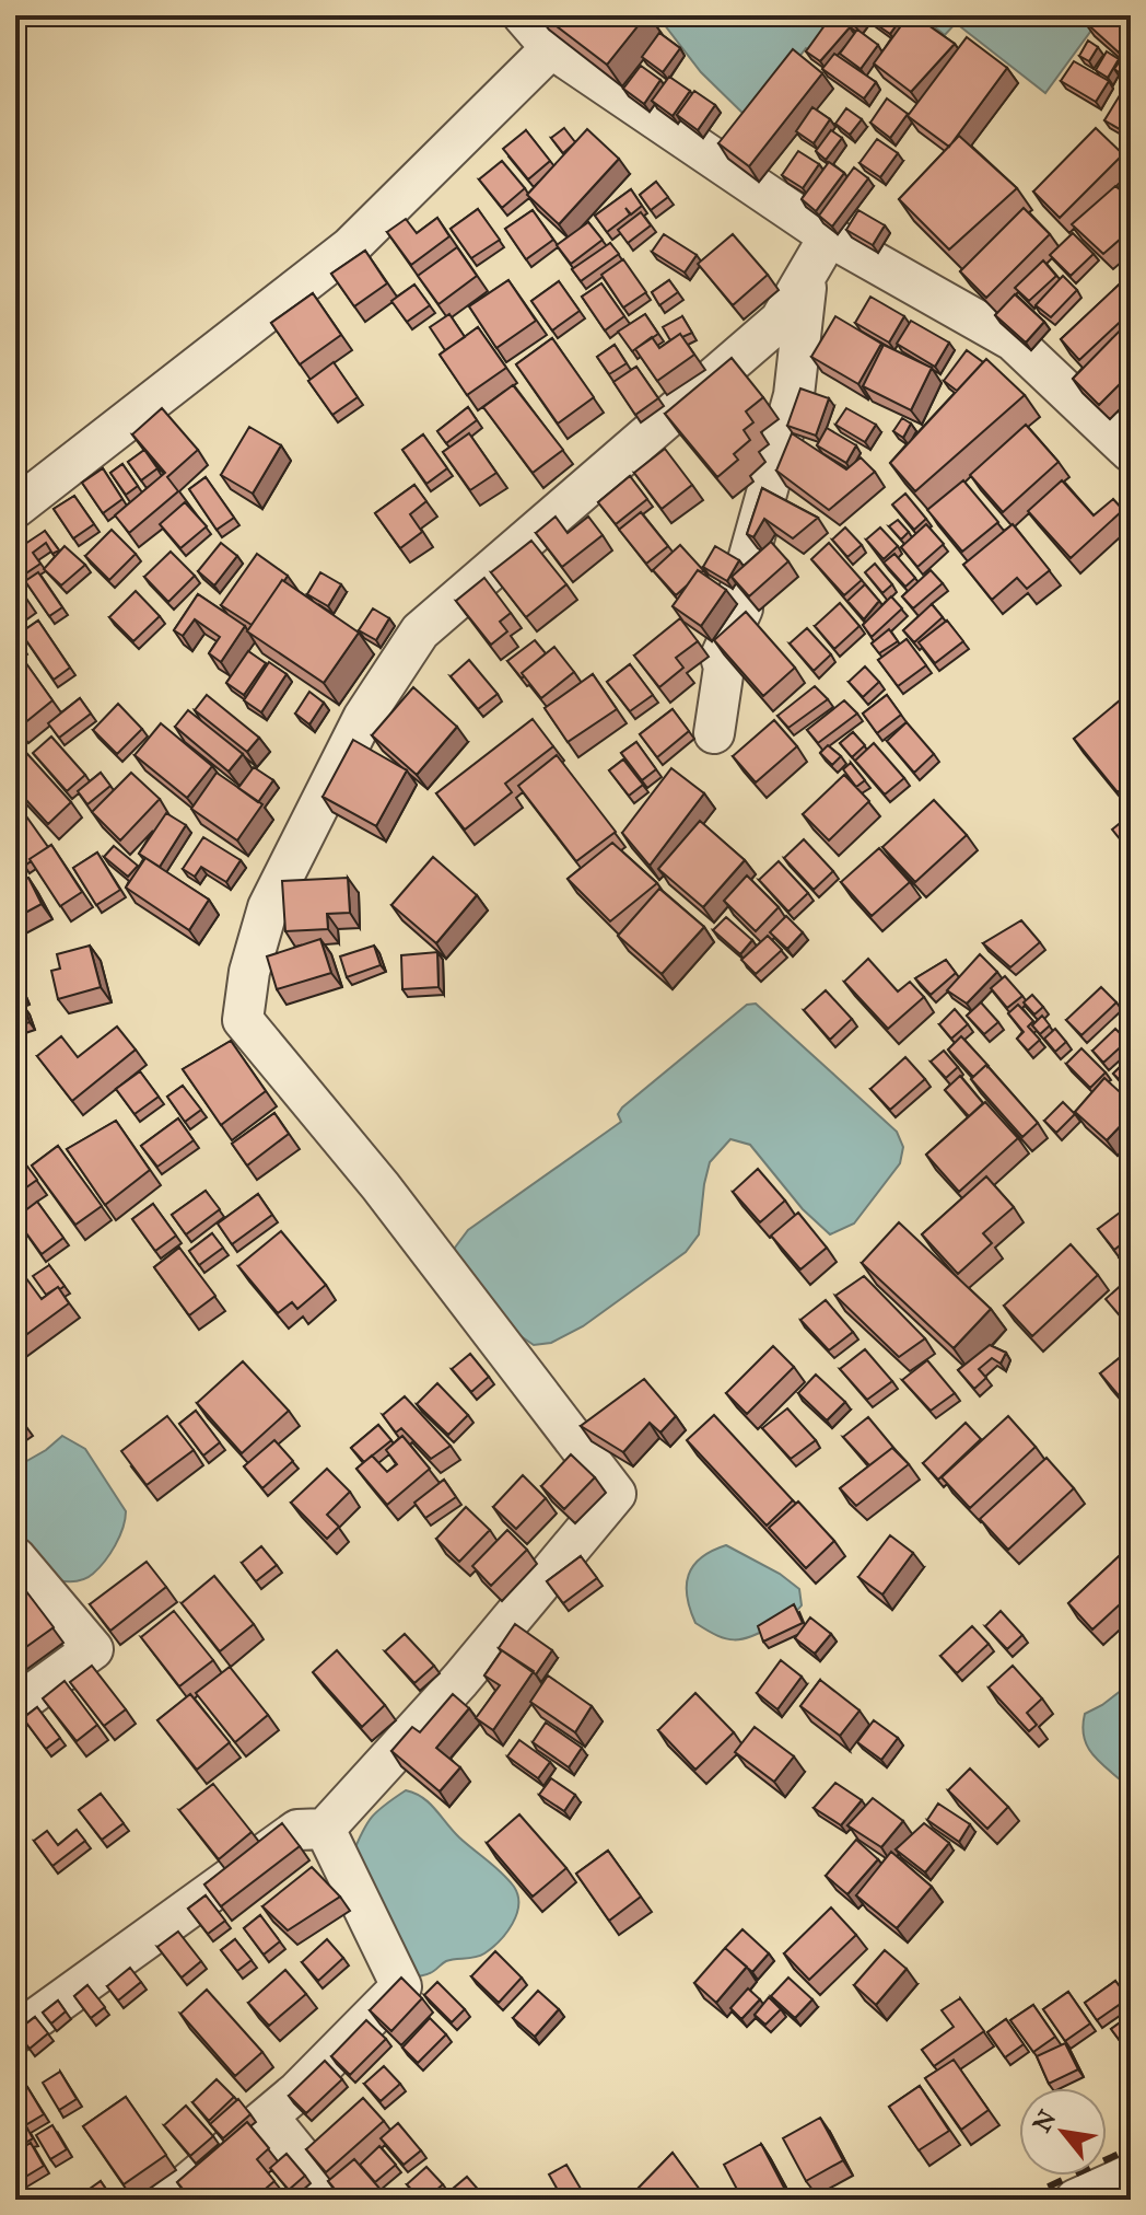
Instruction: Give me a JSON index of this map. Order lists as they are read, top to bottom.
{
  "north": "top left"
}
